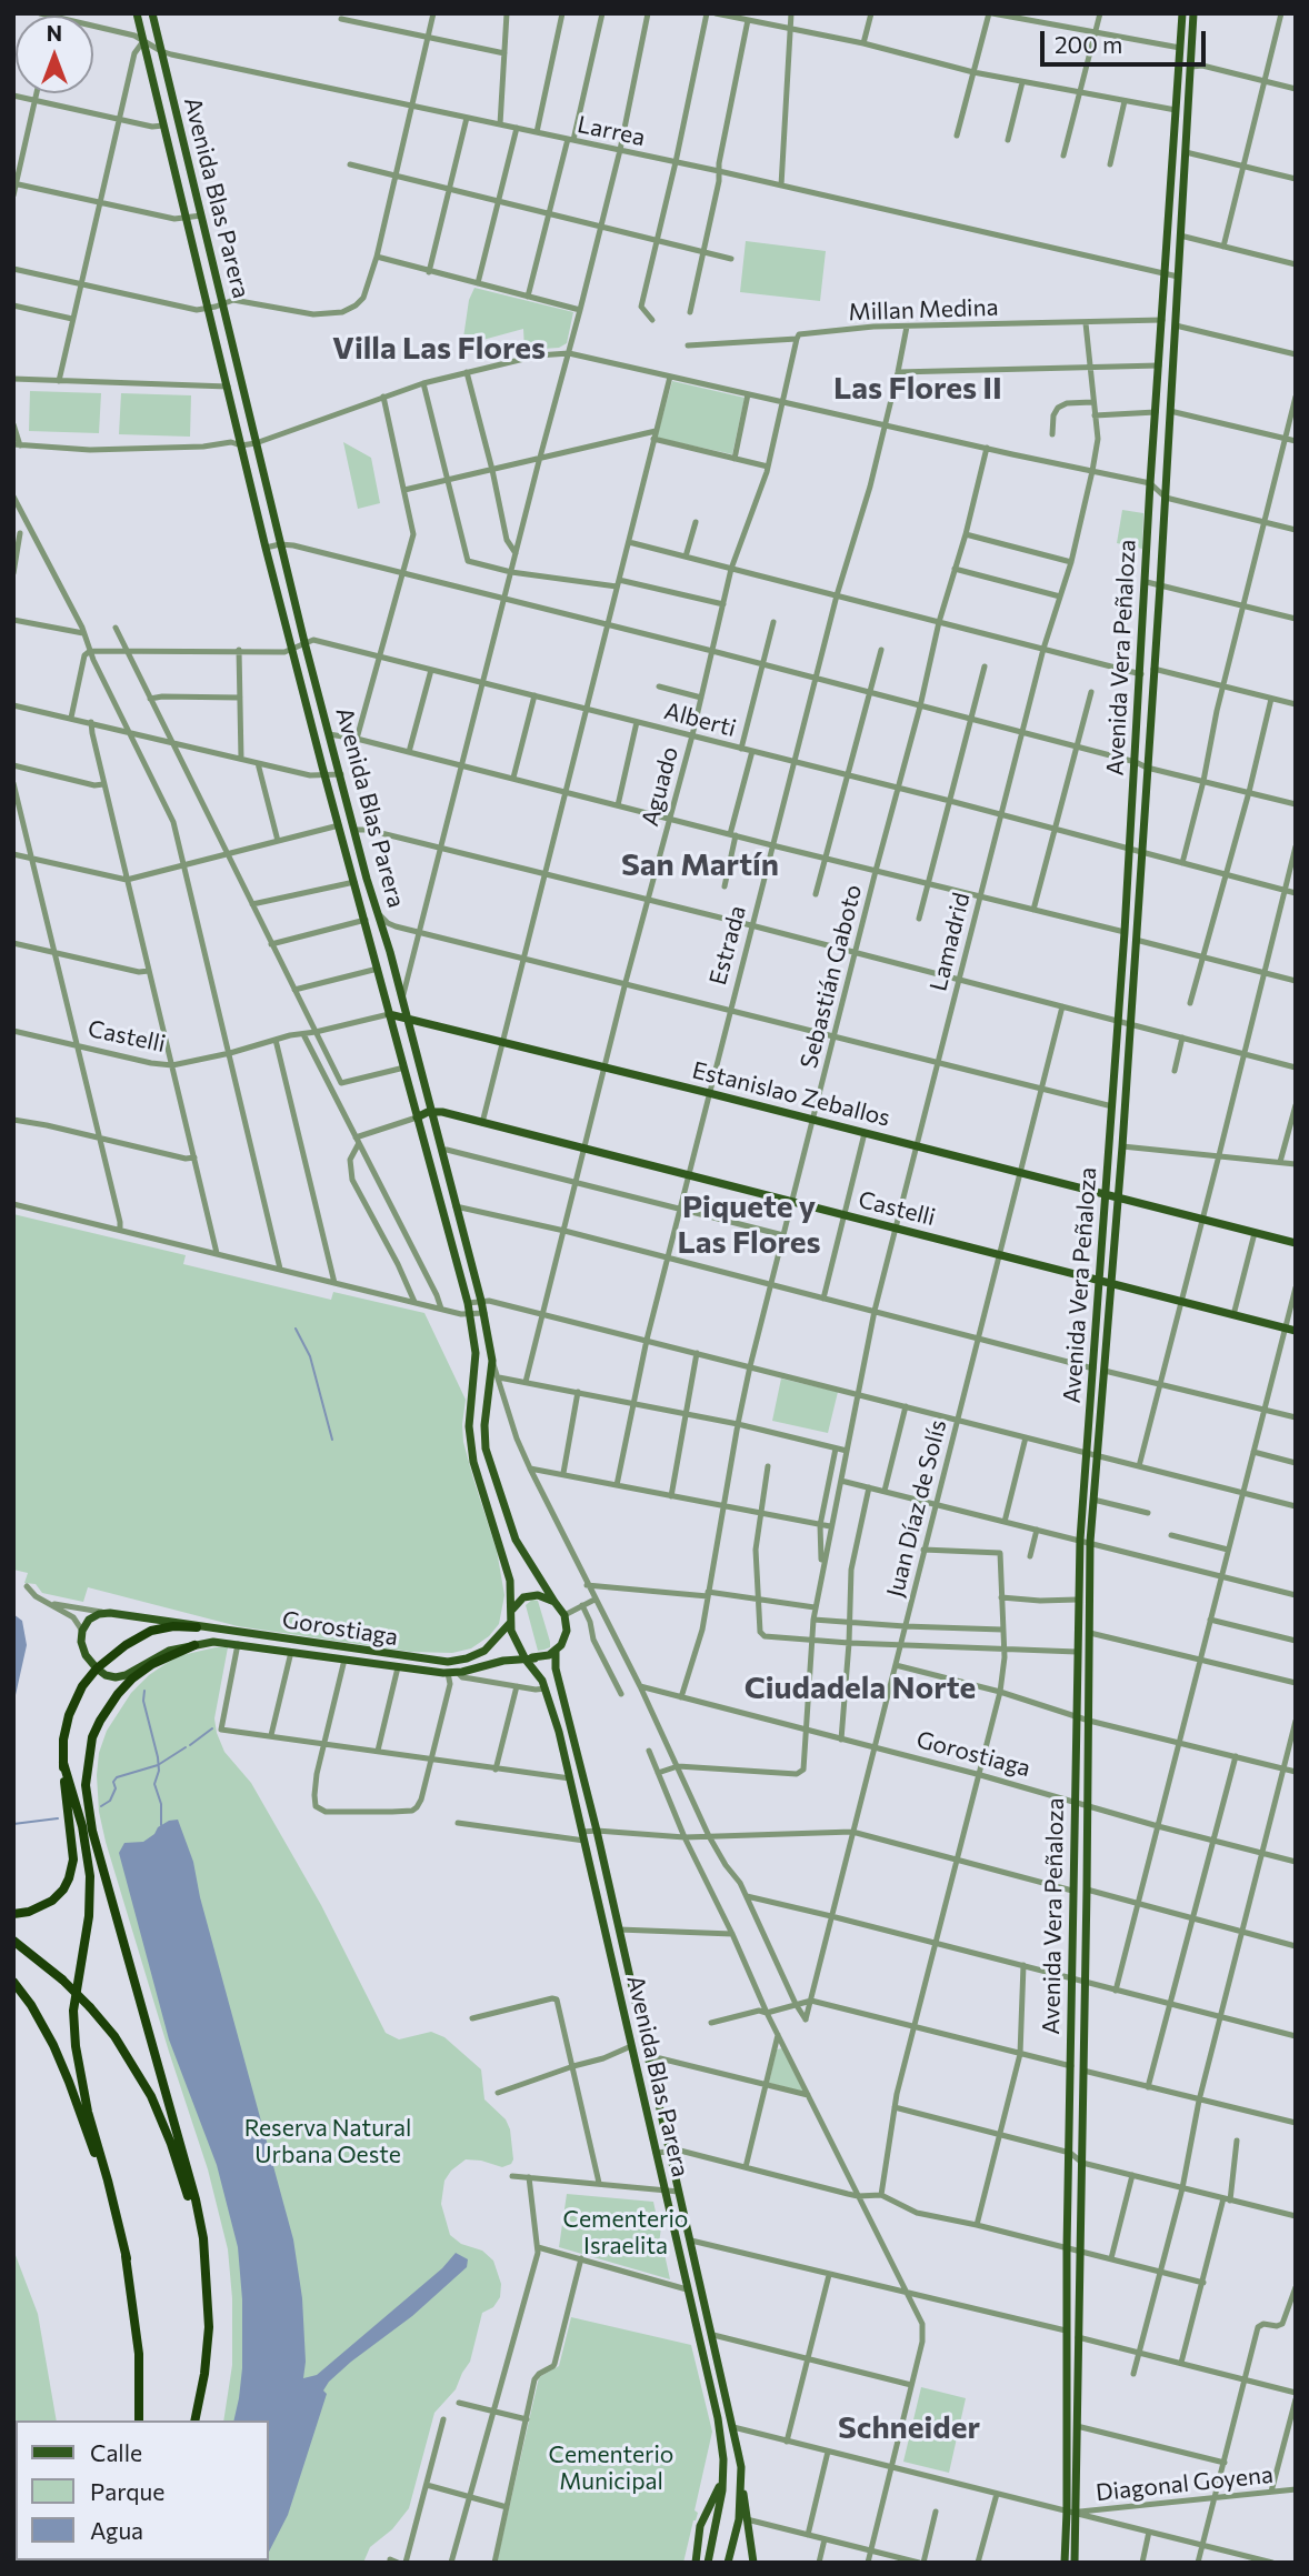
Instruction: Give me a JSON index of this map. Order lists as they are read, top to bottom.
{
  "streets": {
    "main road": [
      "Avenida Blas Parera",
      "Avenida Vera Peñaloza",
      "Castelli",
      "Estanislao Zeballos",
      "Gorostiaga"
    ],
    "street": [
      "Larrea",
      "Millan Medina",
      "Alberti",
      "Aguado",
      "Lamadrid",
      "Estrada",
      "Sebastián Gaboto",
      "Juan Díaz de Solís",
      "Diagonal Goyena"
    ]
  },
  "crossings": [
    ["Larrea", "Avenida Blas Parera"],
    ["Larrea", "Avenida Vera Peñaloza"],
    ["Avenida Blas Parera", "Alberti"],
    ["Avenida Blas Parera", "Castelli"],
    ["Avenida Blas Parera", "Estanislao Zeballos"],
    ["Avenida Blas Parera", "Gorostiaga"],
    ["Millan Medina", "Avenida Vera Peñaloza"],
    ["Millan Medina", "Aguado"],
    ["Millan Medina", "Lamadrid"],
    ["Millan Medina", "Estrada"],
    ["Avenida Vera Peñaloza", "Alberti"],
    ["Avenida Vera Peñaloza", "Castelli"],
    ["Avenida Vera Peñaloza", "Estanislao Zeballos"],
    ["Avenida Vera Peñaloza", "Gorostiaga"],
    ["Avenida Vera Peñaloza", "Diagonal Goyena"],
    ["Alberti", "Aguado"],
    ["Alberti", "Lamadrid"],
    ["Alberti", "Estrada"],
    ["Alberti", "Sebastián Gaboto"],
    ["Aguado", "Castelli"],
    ["Aguado", "Estanislao Zeballos"],
    ["Lamadrid", "Castelli"],
    ["Lamadrid", "Estanislao Zeballos"],
    ["Lamadrid", "Gorostiaga"],
    ["Estrada", "Castelli"],
    ["Estrada", "Estanislao Zeballos"],
    ["Sebastián Gaboto", "Castelli"],
    ["Sebastián Gaboto", "Estanislao Zeballos"],
    ["Sebastián Gaboto", "Gorostiaga"],
    ["Castelli", "Estanislao Zeballos"],
    ["Castelli", "Juan Díaz de Solís"],
    ["Estanislao Zeballos", "Juan Díaz de Solís"],
    ["Juan Díaz de Solís", "Gorostiaga"]
  ],
  "districts": [
    "Villa Las Flores",
    "Las Flores II",
    "San Martín",
    "Piquete y Las Flores",
    "Ciudadela Norte",
    "Schneider"
  ],
  "parks": ["Reserva Natural Urbana Oeste", "Cementerio Israelita", "Cementerio Municipal"],
  "legend": ["Calle", "Parque", "Agua"],
  "scale_bar": "200 m",
  "north": "top"
}
